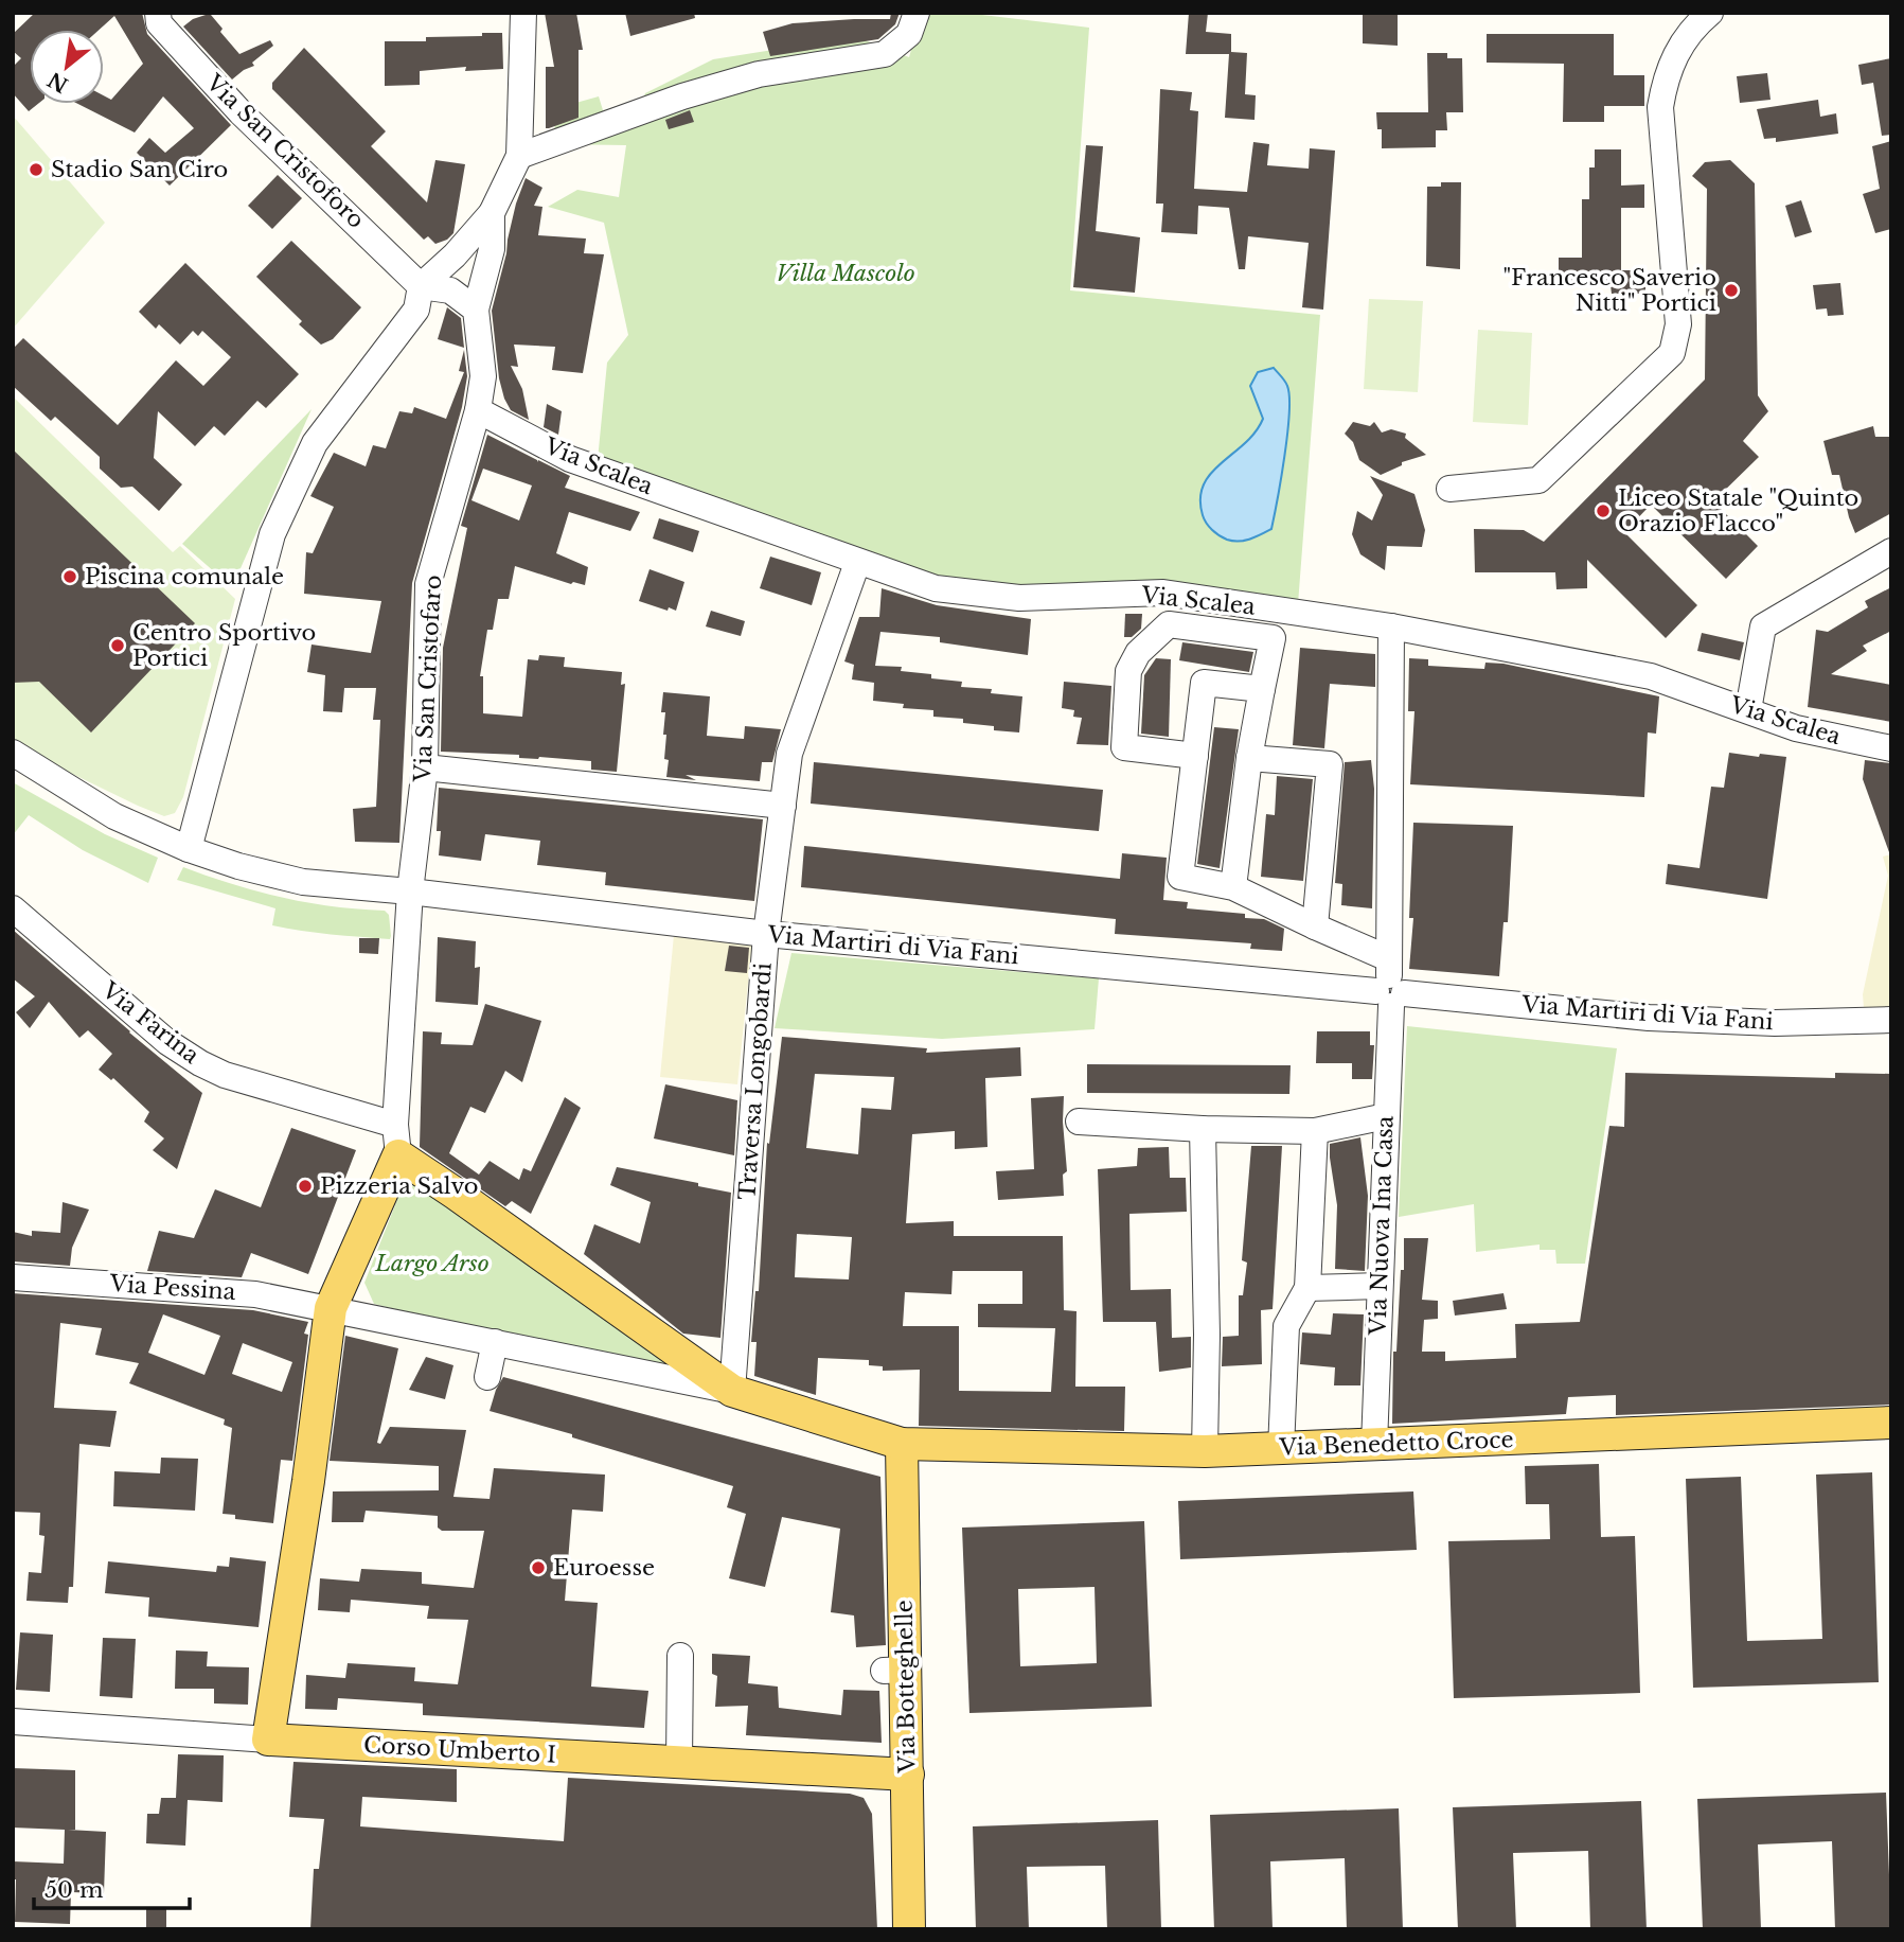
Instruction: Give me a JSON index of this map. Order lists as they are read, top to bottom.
{
  "streets": {
    "main road": ["Via Benedetto Croce", "Via Botteghelle", "Corso Umberto I"],
    "street": [
      "Via San Cristoforo",
      "Via Scalea",
      "Via San Cristofaro",
      "Via Martiri di Via Fani",
      "Via Farina",
      "Traversa Longobardi",
      "Via Nuova Ina Casa",
      "Via Pessina"
    ]
  },
  "crossings": [
    ["Via Scalea", "Via San Cristofaro"],
    ["Via Scalea", "Traversa Longobardi"],
    ["Via Scalea", "Via Nuova Ina Casa"],
    ["Via San Cristofaro", "Via Martiri di Via Fani"],
    ["Via San Cristofaro", "Via Farina"],
    ["Via Martiri di Via Fani", "Traversa Longobardi"],
    ["Via Martiri di Via Fani", "Via Nuova Ina Casa"],
    ["Traversa Longobardi", "Via Benedetto Croce"],
    ["Via Nuova Ina Casa", "Via Benedetto Croce"],
    ["Via Benedetto Croce", "Via Botteghelle"],
    ["Via Botteghelle", "Corso Umberto I"]
  ],
  "parks": ["Villa Mascolo", "Largo Arso"],
  "places": [
    "Stadio San Ciro",
    "\"Francesco Saverio Nitti\" Portici",
    "Liceo Statale \"Quinto Orazio Flacco\"",
    "Piscina comunale",
    "Centro Sportivo Portici",
    "Pizzeria Salvo",
    "Euroesse"
  ],
  "scale_bar": "50 m",
  "north": "bottom left"
}
